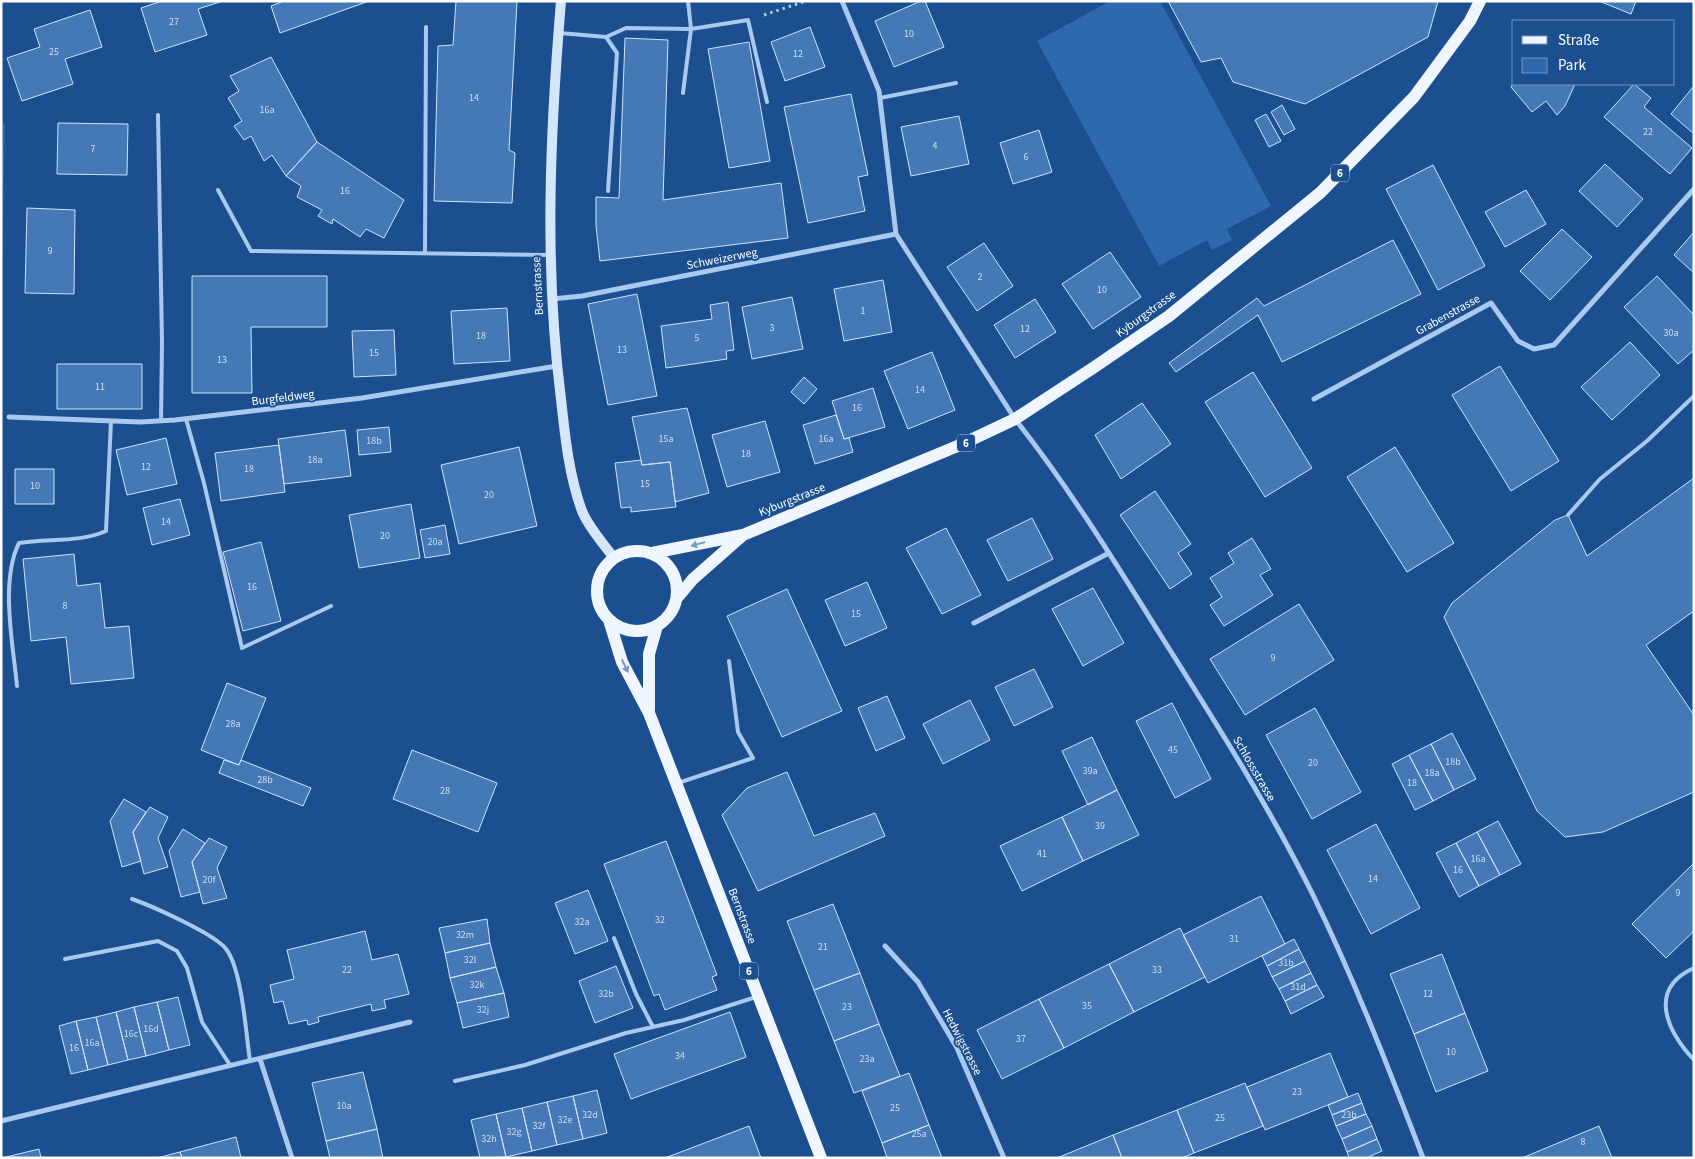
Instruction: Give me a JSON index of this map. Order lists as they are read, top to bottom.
{
  "streets": {
    "main road": ["6", "Bernstrasse", "Kyburgstrasse"],
    "street": [
      "Schweizerweg",
      "Grabenstrasse",
      "Burgfeldweg",
      "Schlossstrasse",
      "Hedwigstrasse"
    ]
  },
  "crossings": [
    ["Schweizerweg", "Bernstrasse"],
    ["Bernstrasse", "Kyburgstrasse"],
    ["Bernstrasse", "Burgfeldweg"],
    ["Kyburgstrasse", "Schlossstrasse"]
  ],
  "house_numbers": [
    "27",
    "10",
    "25",
    "12",
    "14",
    "16a",
    "22",
    "4",
    "7",
    "6",
    "16",
    "9",
    "2",
    "10",
    "1",
    "3",
    "12",
    "30a",
    "18",
    "5",
    "13",
    "15",
    "13",
    "11",
    "14",
    "16",
    "15a",
    "16a",
    "18b",
    "18",
    "18a",
    "12",
    "18",
    "15",
    "10",
    "20",
    "14",
    "20",
    "20a",
    "16",
    "8",
    "15",
    "9",
    "28a",
    "45",
    "18b",
    "20",
    "39a",
    "18a",
    "28b",
    "18",
    "28",
    "39",
    "41",
    "16a",
    "16",
    "14",
    "20f",
    "9",
    "32",
    "32a",
    "32m",
    "31",
    "21",
    "32l",
    "31b",
    "22",
    "33",
    "32k",
    "31d",
    "32b",
    "12",
    "35",
    "23",
    "32j",
    "16d",
    "16c",
    "37",
    "16a",
    "16",
    "10",
    "34",
    "23a",
    "23",
    "10a",
    "25",
    "32d",
    "23b",
    "25",
    "32e",
    "32f",
    "32g",
    "25a",
    "32h",
    "8"
  ],
  "legend": ["Straße", "Park"]
}
